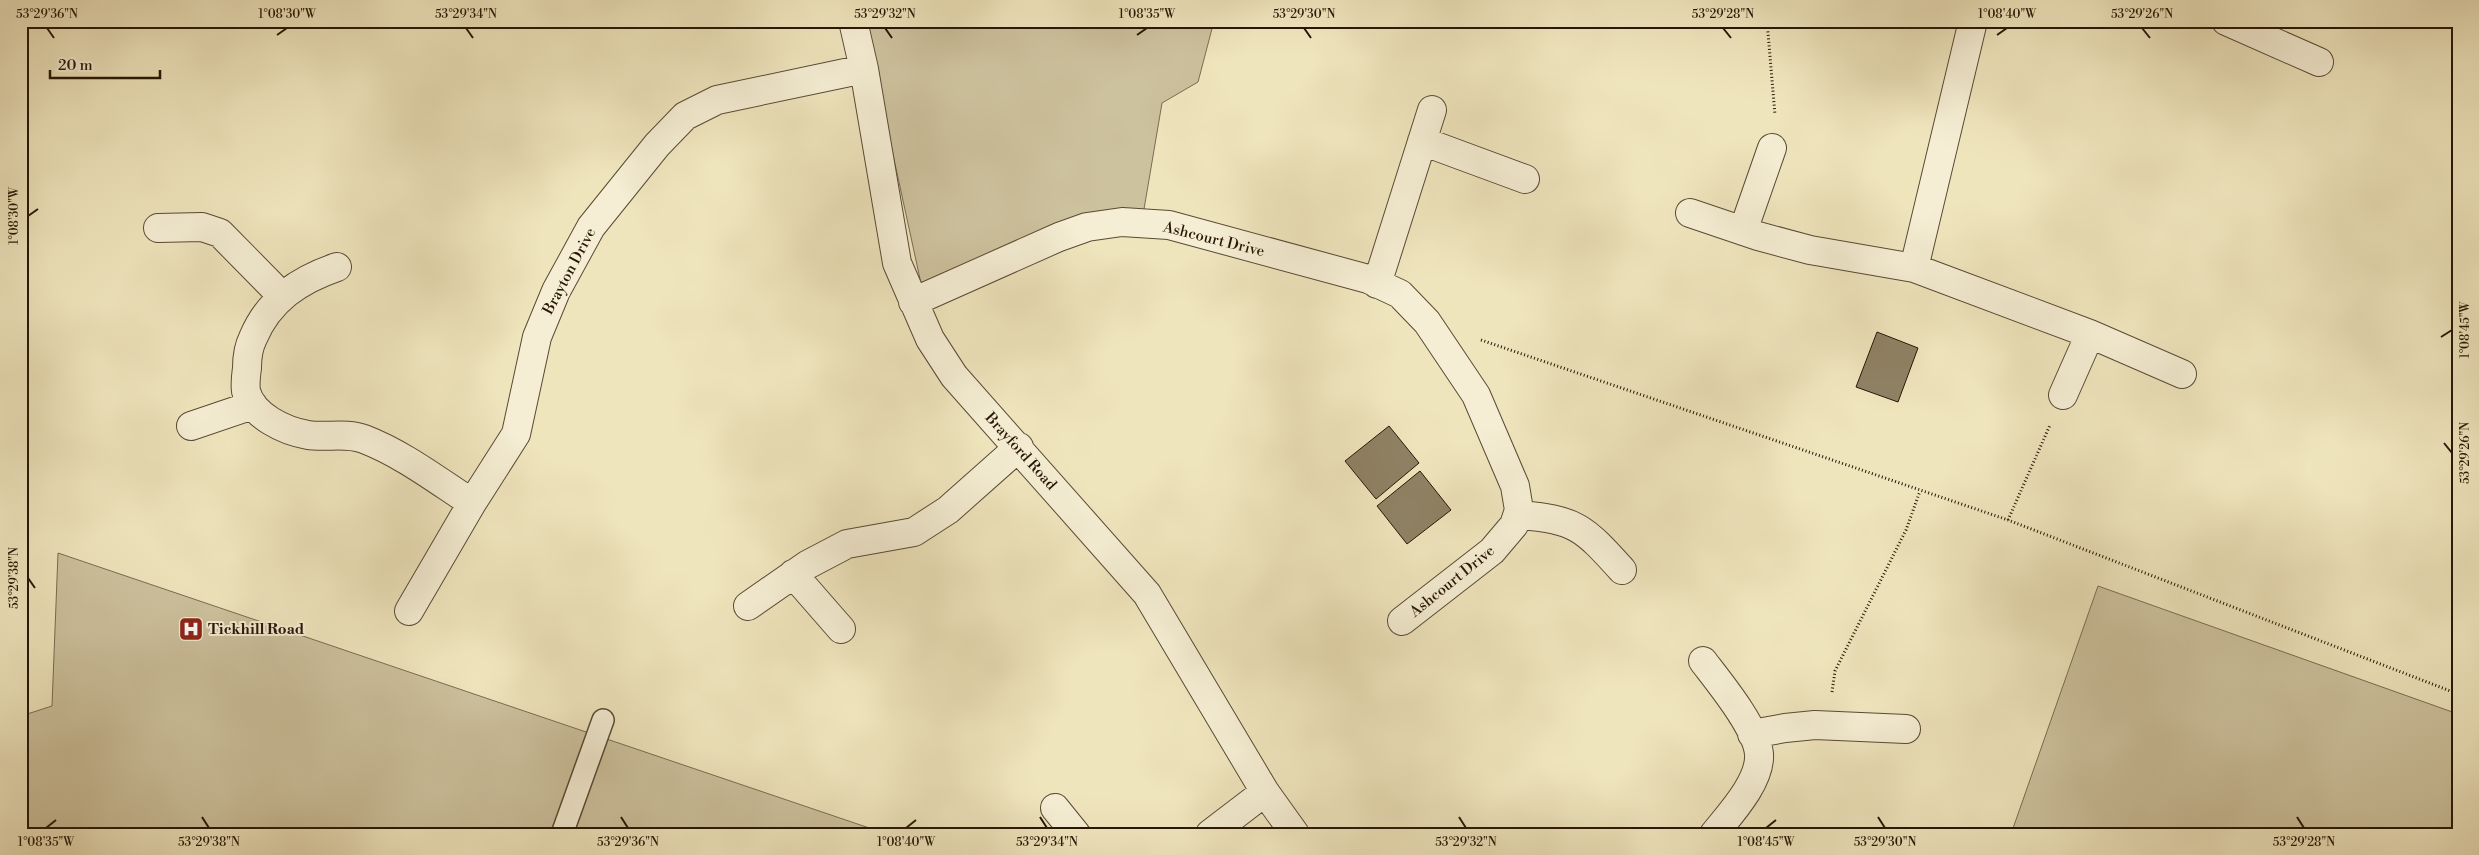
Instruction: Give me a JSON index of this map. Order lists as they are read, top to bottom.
{
  "streets": {
    "street": ["Ashcourt Drive", "Brayton Drive", "Brayford Road"]
  },
  "crossings": [
    ["Ashcourt Drive", "Brayford Road"],
    ["Brayton Drive", "Brayford Road"]
  ],
  "places": {
    "hospital": ["Tickhill Road"]
  },
  "scale_bar": "20 m",
  "coordinates": [
    "53°29'36\"N",
    "1°08'30\"W",
    "53°29'34\"N",
    "53°29'32\"N",
    "1°08'35\"W",
    "53°29'30\"N",
    "53°29'28\"N",
    "1°08'40\"W",
    "53°29'26\"N",
    "1°08'45\"W",
    "53°29'38\"N"
  ]
}
